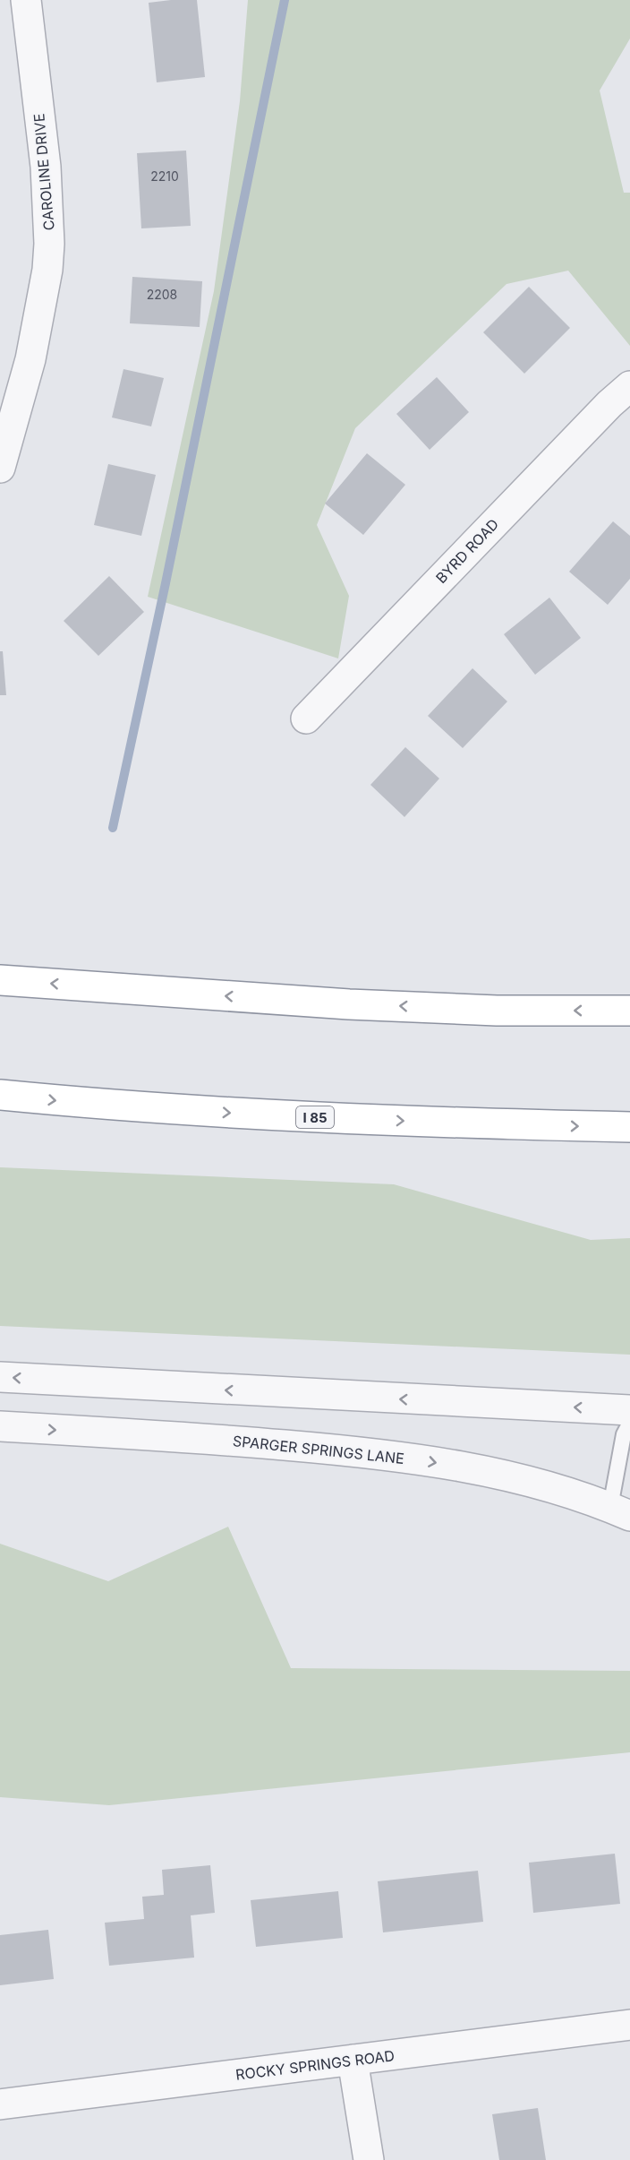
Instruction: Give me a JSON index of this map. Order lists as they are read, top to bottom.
{
  "streets": {
    "highway": ["I 85"],
    "street": [
      "CAROLINE DRIVE",
      "BYRD ROAD",
      "SPARGER SPRINGS LANE",
      "ROCKY SPRINGS ROAD"
    ]
  },
  "house_numbers": ["2210", "2208"]
}
